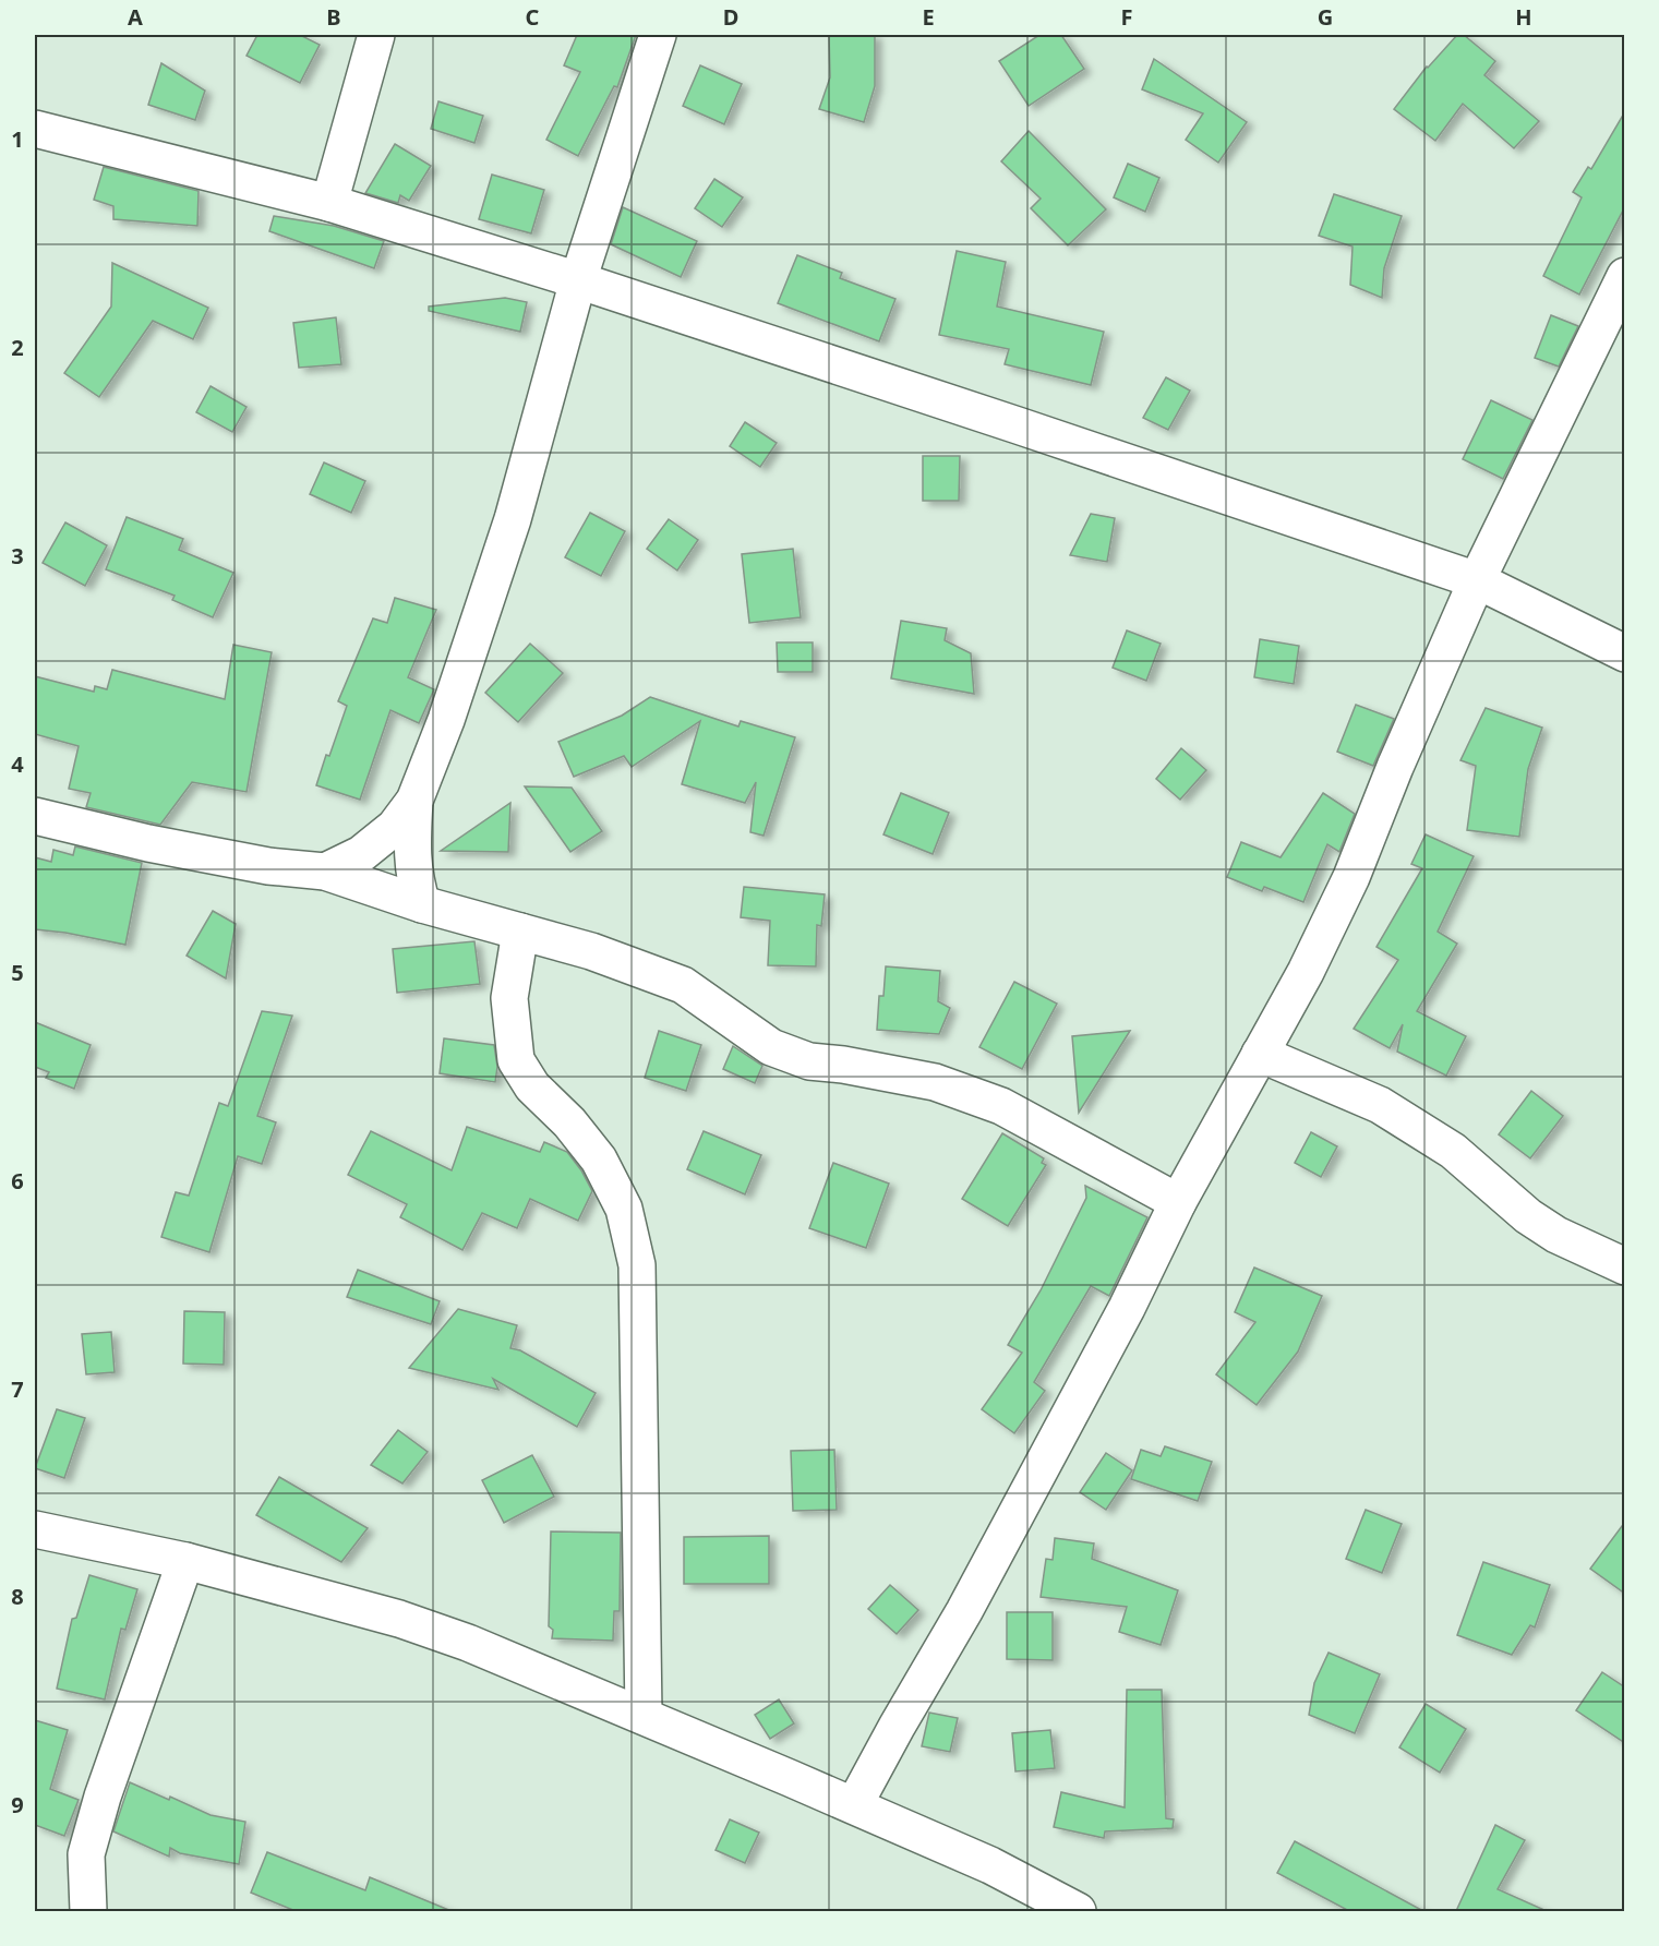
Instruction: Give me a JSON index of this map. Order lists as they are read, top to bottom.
{
  "grid": {
    "columns": [
      "A",
      "B",
      "C",
      "D",
      "E",
      "F",
      "G",
      "H"
    ],
    "rows": [
      "1",
      "2",
      "3",
      "4",
      "5",
      "6",
      "7",
      "8",
      "9"
    ]
  }
}
